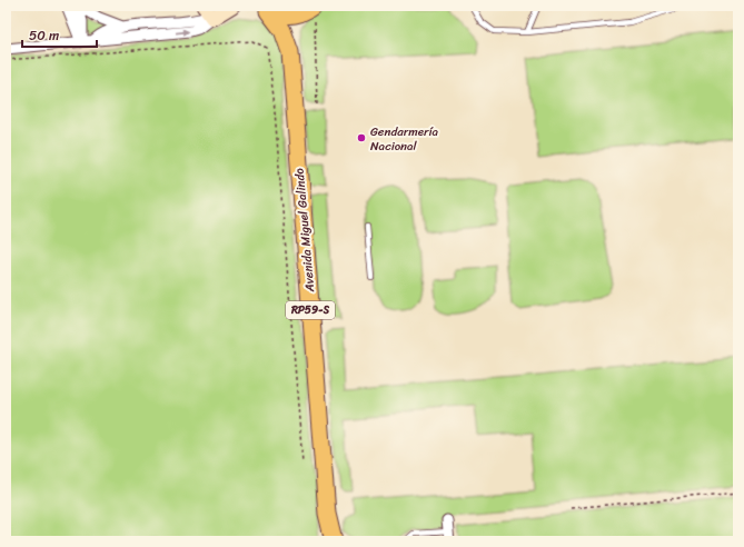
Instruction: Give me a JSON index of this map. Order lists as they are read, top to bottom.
{
  "streets": {
    "main road": ["Avenida Miguel Galindo", "RP59-S"]
  },
  "places": ["Gendarmería Nacional"],
  "scale_bar": "50 m"
}
